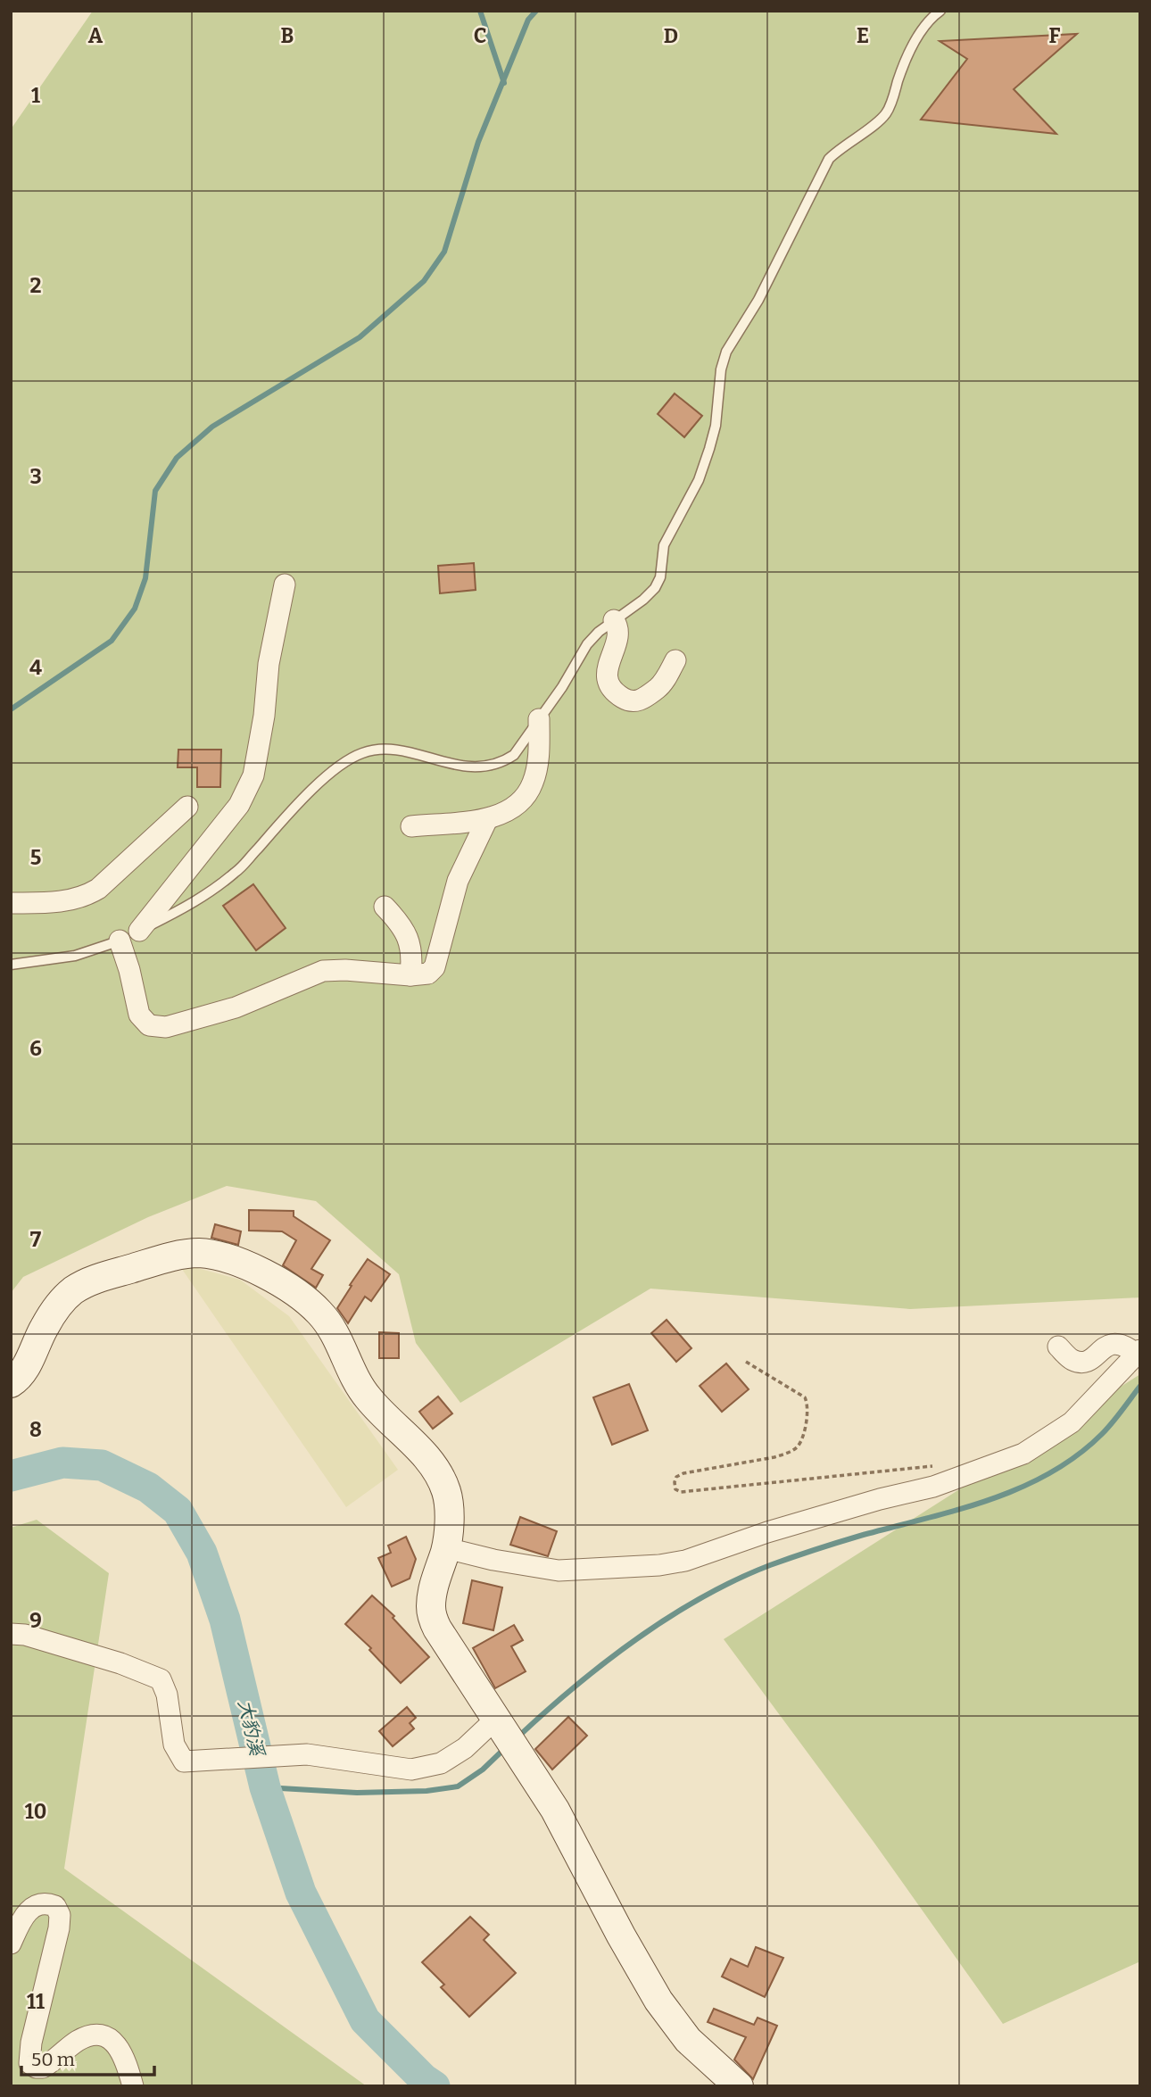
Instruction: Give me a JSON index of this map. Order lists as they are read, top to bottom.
{
  "water": ["大豹溪"],
  "scale_bar": "50 m",
  "grid": {
    "columns": [
      "A",
      "B",
      "C",
      "D",
      "E",
      "F"
    ],
    "rows": [
      "1",
      "2",
      "3",
      "4",
      "5",
      "6",
      "7",
      "8",
      "9",
      "10",
      "11"
    ]
  }
}
